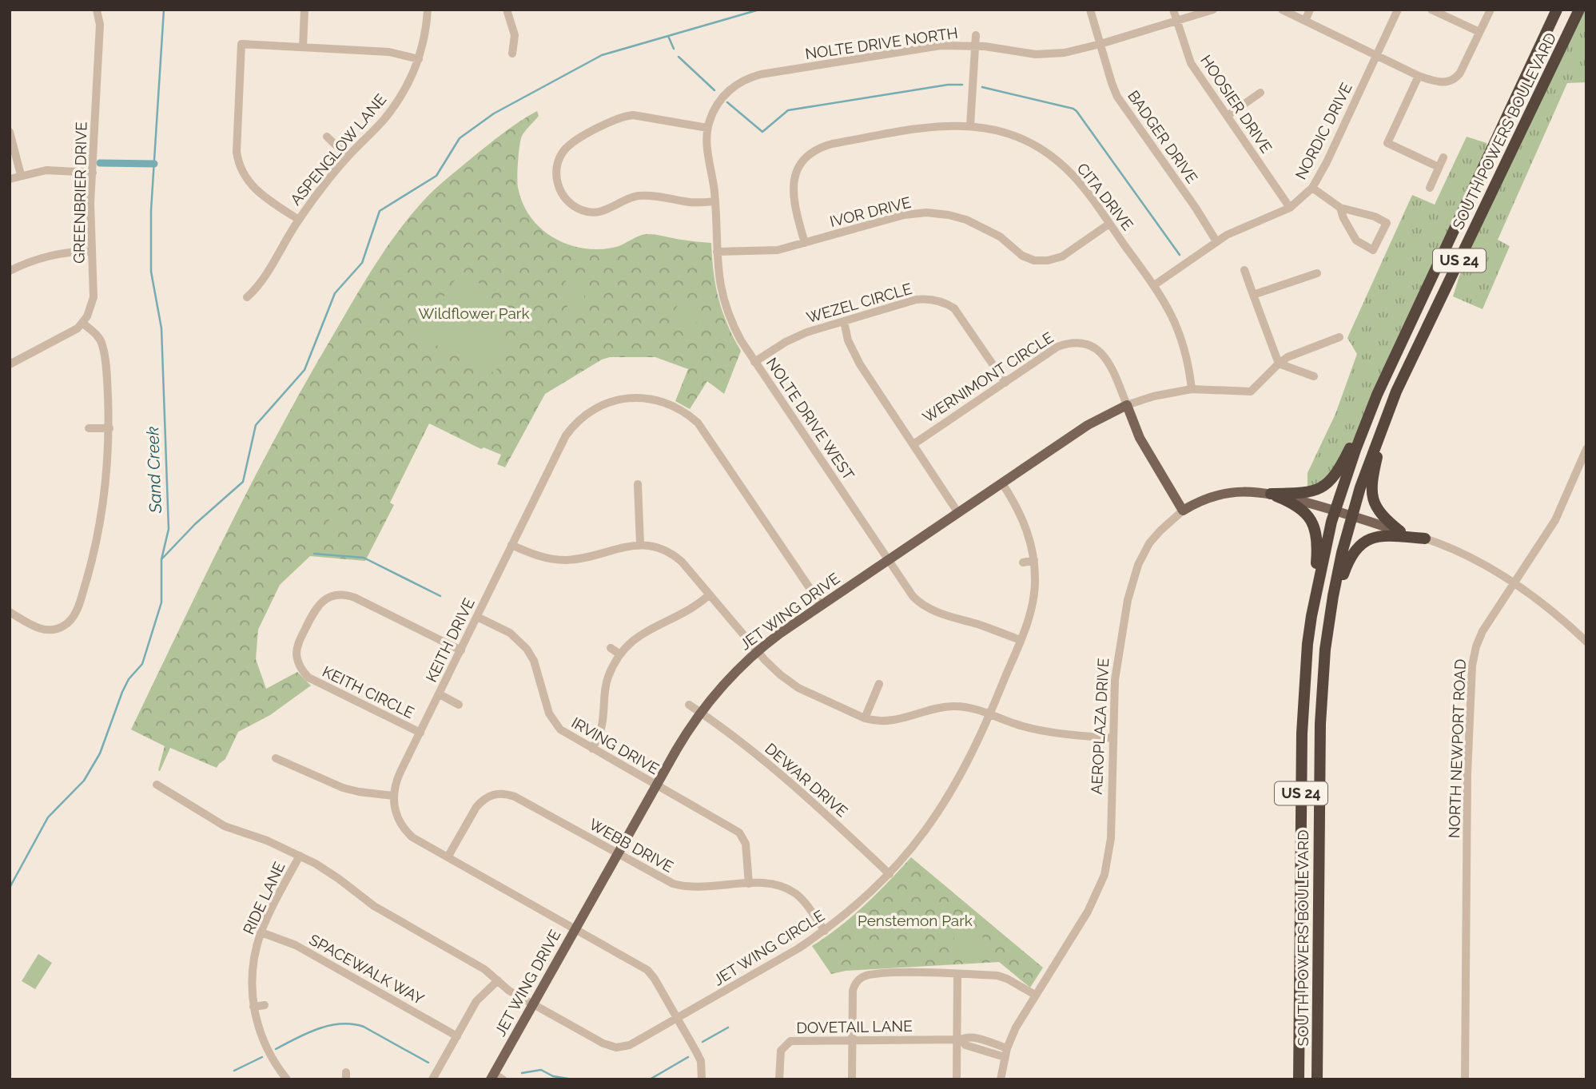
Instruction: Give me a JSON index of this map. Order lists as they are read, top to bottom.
{
  "streets": {
    "highway": ["SOUTH POWERS BOULEVARD", "US 24"],
    "main road": ["WERNIMONT CIRCLE", "JET WING DRIVE", "AEROPLAZA DRIVE"],
    "street": [
      "NOLTE DRIVE NORTH",
      "HOOSIER DRIVE",
      "NORDIC DRIVE",
      "BADGER DRIVE",
      "ASPENGLOW LANE",
      "GREENBRIER DRIVE",
      "CITA DRIVE",
      "IVOR DRIVE",
      "WEZEL CIRCLE",
      "NOLTE DRIVE WEST",
      "KEITH DRIVE",
      "KEITH CIRCLE",
      "IRVING DRIVE",
      "NORTH NEWPORT ROAD",
      "DEWAR DRIVE",
      "WEBB DRIVE",
      "RIDE LANE",
      "JET WING CIRCLE",
      "SPACEWALK WAY",
      "DOVETAIL LANE"
    ]
  },
  "crossings": [
    ["NOLTE DRIVE NORTH", "HOOSIER DRIVE"],
    ["NOLTE DRIVE NORTH", "BADGER DRIVE"],
    ["NOLTE DRIVE NORTH", "NOLTE DRIVE WEST"],
    ["HOOSIER DRIVE", "NORDIC DRIVE"],
    ["NORDIC DRIVE", "BADGER DRIVE"],
    ["NORDIC DRIVE", "CITA DRIVE"],
    ["SOUTH POWERS BOULEVARD", "AEROPLAZA DRIVE"],
    ["CITA DRIVE", "IVOR DRIVE"],
    ["CITA DRIVE", "JET WING DRIVE"],
    ["IVOR DRIVE", "NOLTE DRIVE WEST"],
    ["WEZEL CIRCLE", "WERNIMONT CIRCLE"],
    ["WEZEL CIRCLE", "NOLTE DRIVE WEST"],
    ["WERNIMONT CIRCLE", "JET WING DRIVE"],
    ["WERNIMONT CIRCLE", "AEROPLAZA DRIVE"],
    ["NOLTE DRIVE WEST", "JET WING DRIVE"],
    ["NOLTE DRIVE WEST", "JET WING CIRCLE"],
    ["JET WING DRIVE", "KEITH DRIVE"],
    ["JET WING DRIVE", "IRVING DRIVE"],
    ["JET WING DRIVE", "DEWAR DRIVE"],
    ["JET WING DRIVE", "WEBB DRIVE"],
    ["JET WING DRIVE", "JET WING CIRCLE"],
    ["KEITH DRIVE", "KEITH CIRCLE"],
    ["KEITH DRIVE", "IRVING DRIVE"],
    ["AEROPLAZA DRIVE", "NORTH NEWPORT ROAD"],
    ["AEROPLAZA DRIVE", "DOVETAIL LANE"],
    ["IRVING DRIVE", "WEBB DRIVE"],
    ["DEWAR DRIVE", "JET WING CIRCLE"],
    ["WEBB DRIVE", "JET WING CIRCLE"],
    ["RIDE LANE", "SPACEWALK WAY"]
  ],
  "water": ["Sand Creek"],
  "parks": ["Wildflower Park", "Penstemon Park"]
}
